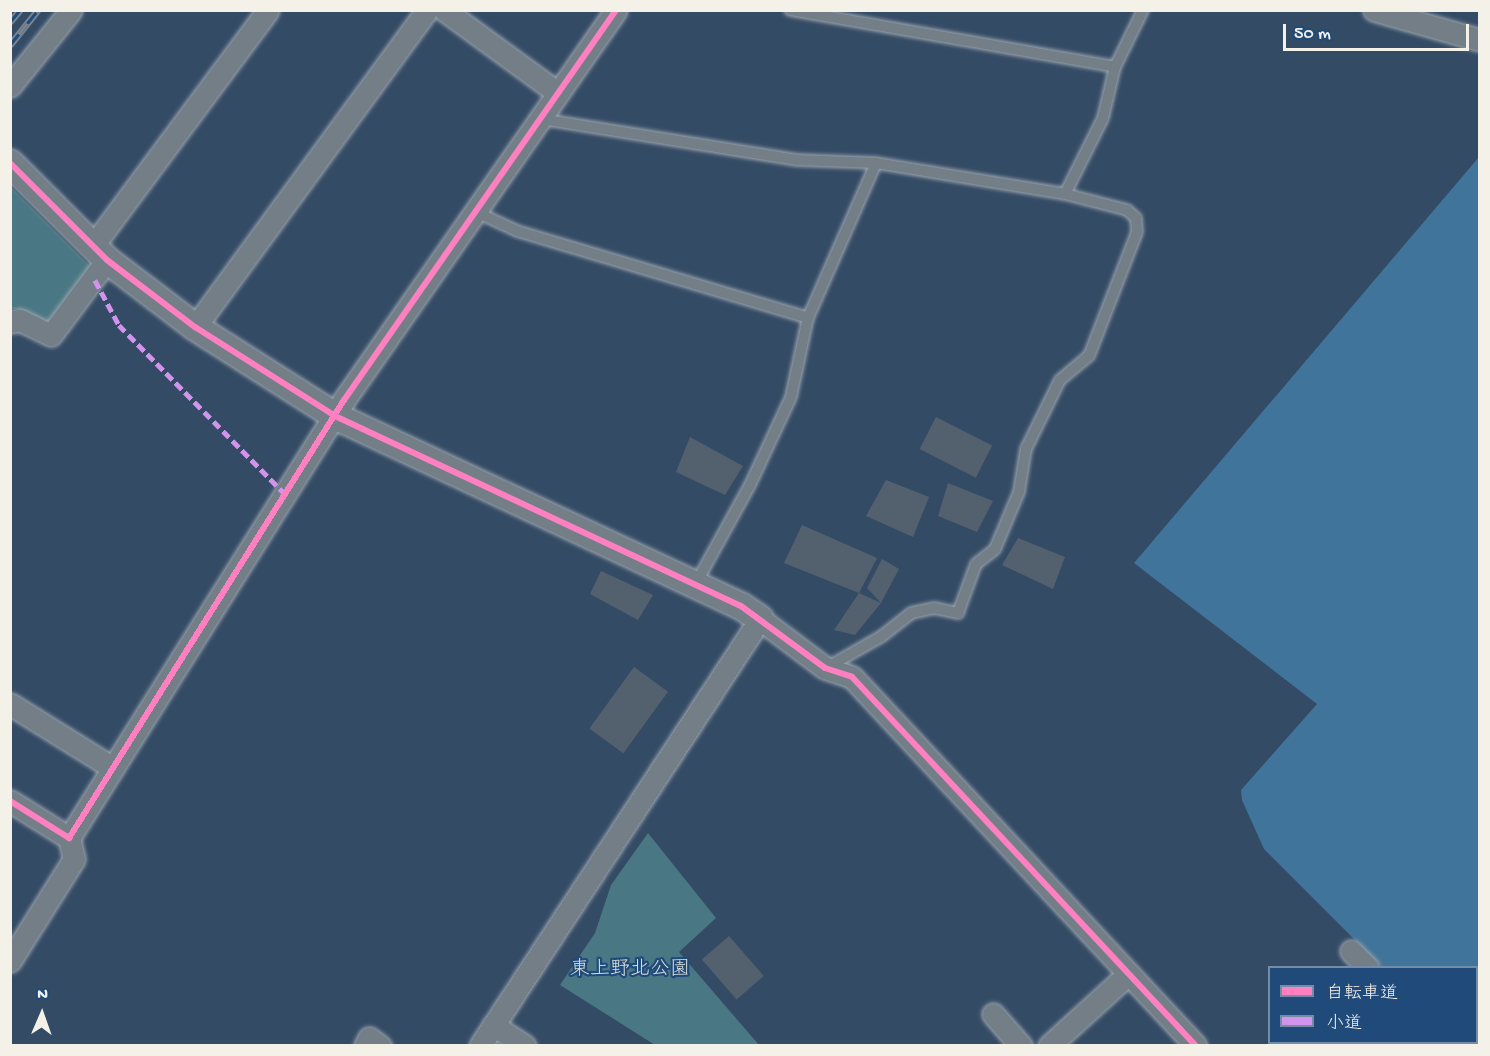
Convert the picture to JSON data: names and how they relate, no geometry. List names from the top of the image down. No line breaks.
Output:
{"parks":["東上野北公園"],"legend":["自転車道","小道"],"scale_bar":"50 m","north":"top"}
